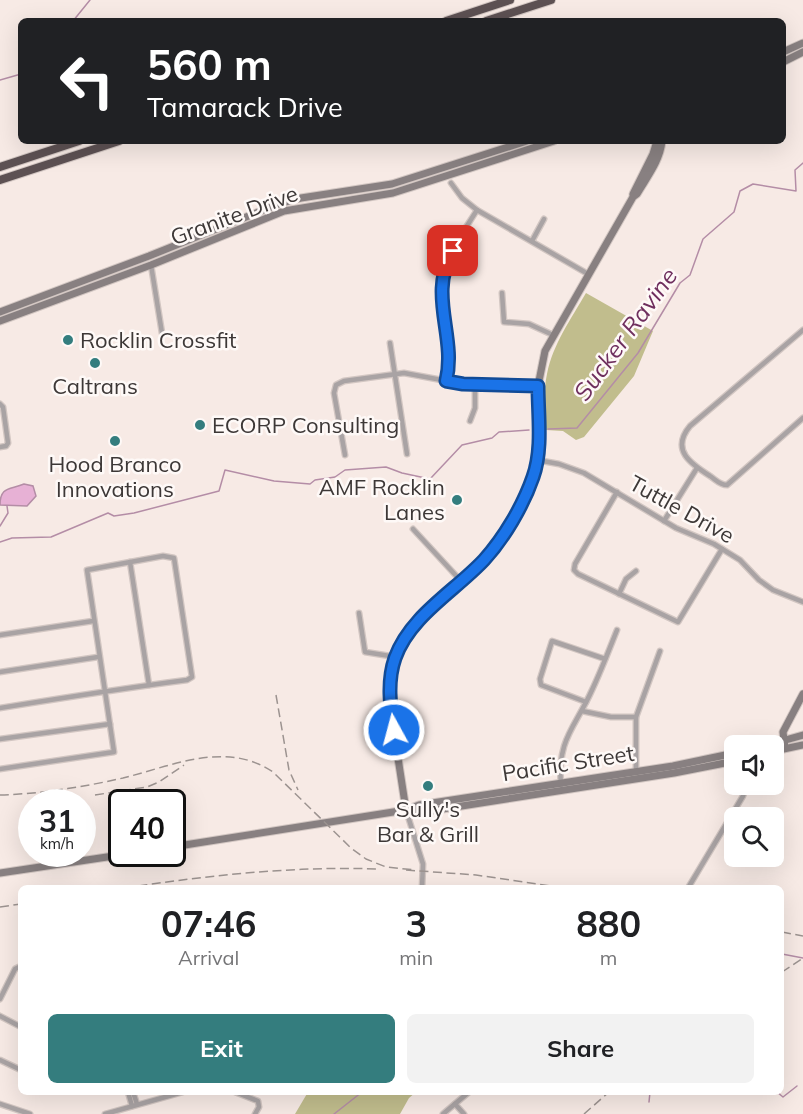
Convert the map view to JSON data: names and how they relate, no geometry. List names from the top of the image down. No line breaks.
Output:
{"streets":{"street":["Granite Drive","Tuttle Drive","Pacific Street"]},"water":["Sucker Ravine"],"places":["Rocklin Crossfit","Caltrans","ECORP Consulting","Hood Branco Innovations","AMF Rocklin Lanes","Sully's Bar & Grill"],"page":{"turn":["560 m","Tamarack Drive"],"speed":"31 km/h","limit":"40","eta":["07:46","Arrival","3","min","880","m"],"buttons":["Exit","Share"]}}
